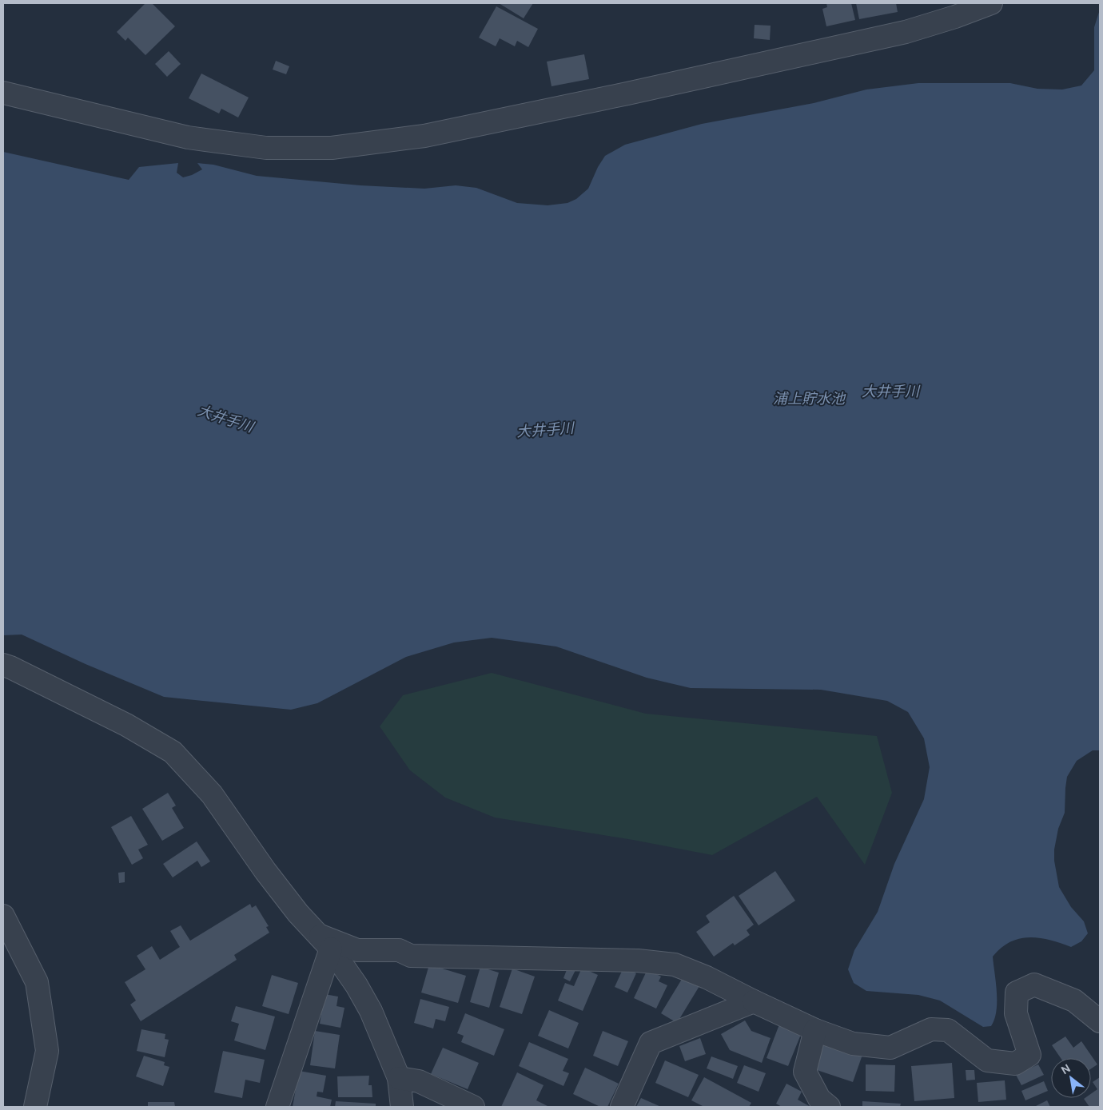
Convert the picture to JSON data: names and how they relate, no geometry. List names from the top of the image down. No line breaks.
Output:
{"water":["大井手川","浦上貯水池"],"north":"top left"}
